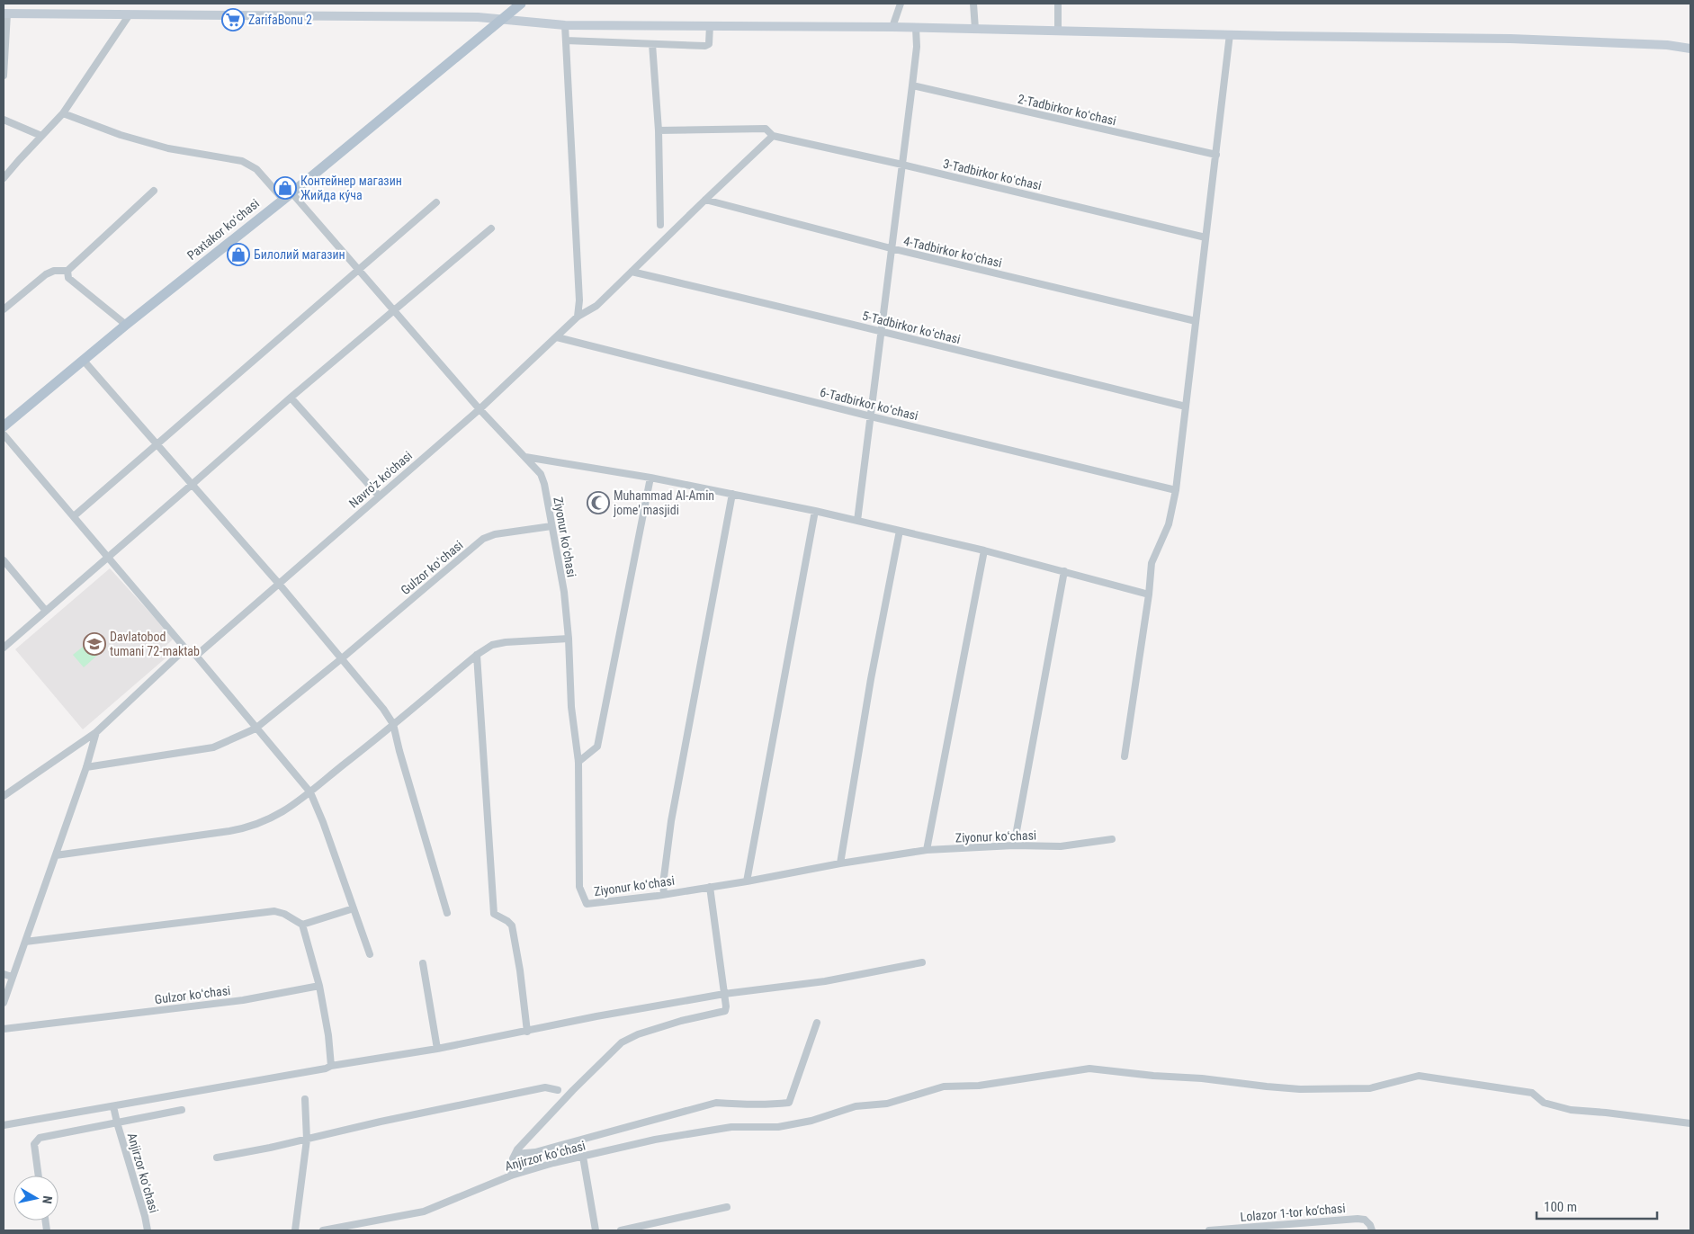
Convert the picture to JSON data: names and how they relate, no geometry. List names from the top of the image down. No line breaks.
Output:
{"streets":{"main road":["Paxtakor koʻchasi"],"street":["2-Tadbirkor koʻchasi","3-Tadbirkor koʻchasi","4-Tadbirkor koʻchasi","5-Tadbirkor koʻchasi","6-Tadbirkor koʻchasi","Navro'z ko'chasi","Ziyonur koʻchasi","Gulzor koʻchasi","Anjirzor koʻchasi","Lolazor 1-tor ko‘chasi"]},"crossings":[["3-Tadbirkor koʻchasi","Navro'z ko'chasi"],["Paxtakor koʻchasi","Ziyonur koʻchasi"],["4-Tadbirkor koʻchasi","Navro'z ko'chasi"],["5-Tadbirkor koʻchasi","Navro'z ko'chasi"],["6-Tadbirkor koʻchasi","Navro'z ko'chasi"],["Navro'z ko'chasi","Ziyonur koʻchasi"],["Ziyonur koʻchasi","Gulzor koʻchasi"]],"places":{"supermarket":["ZarifaBonu 2"],"shop":["Контейнер магазин Жийда ку́ча","Билолий магазин"],"mosque":["Muhammad Al-Amin jome' masjidi"],"school or university":["Davlatobod tumani 72-maktab"]},"scale_bar":"100 m","north":"right"}
